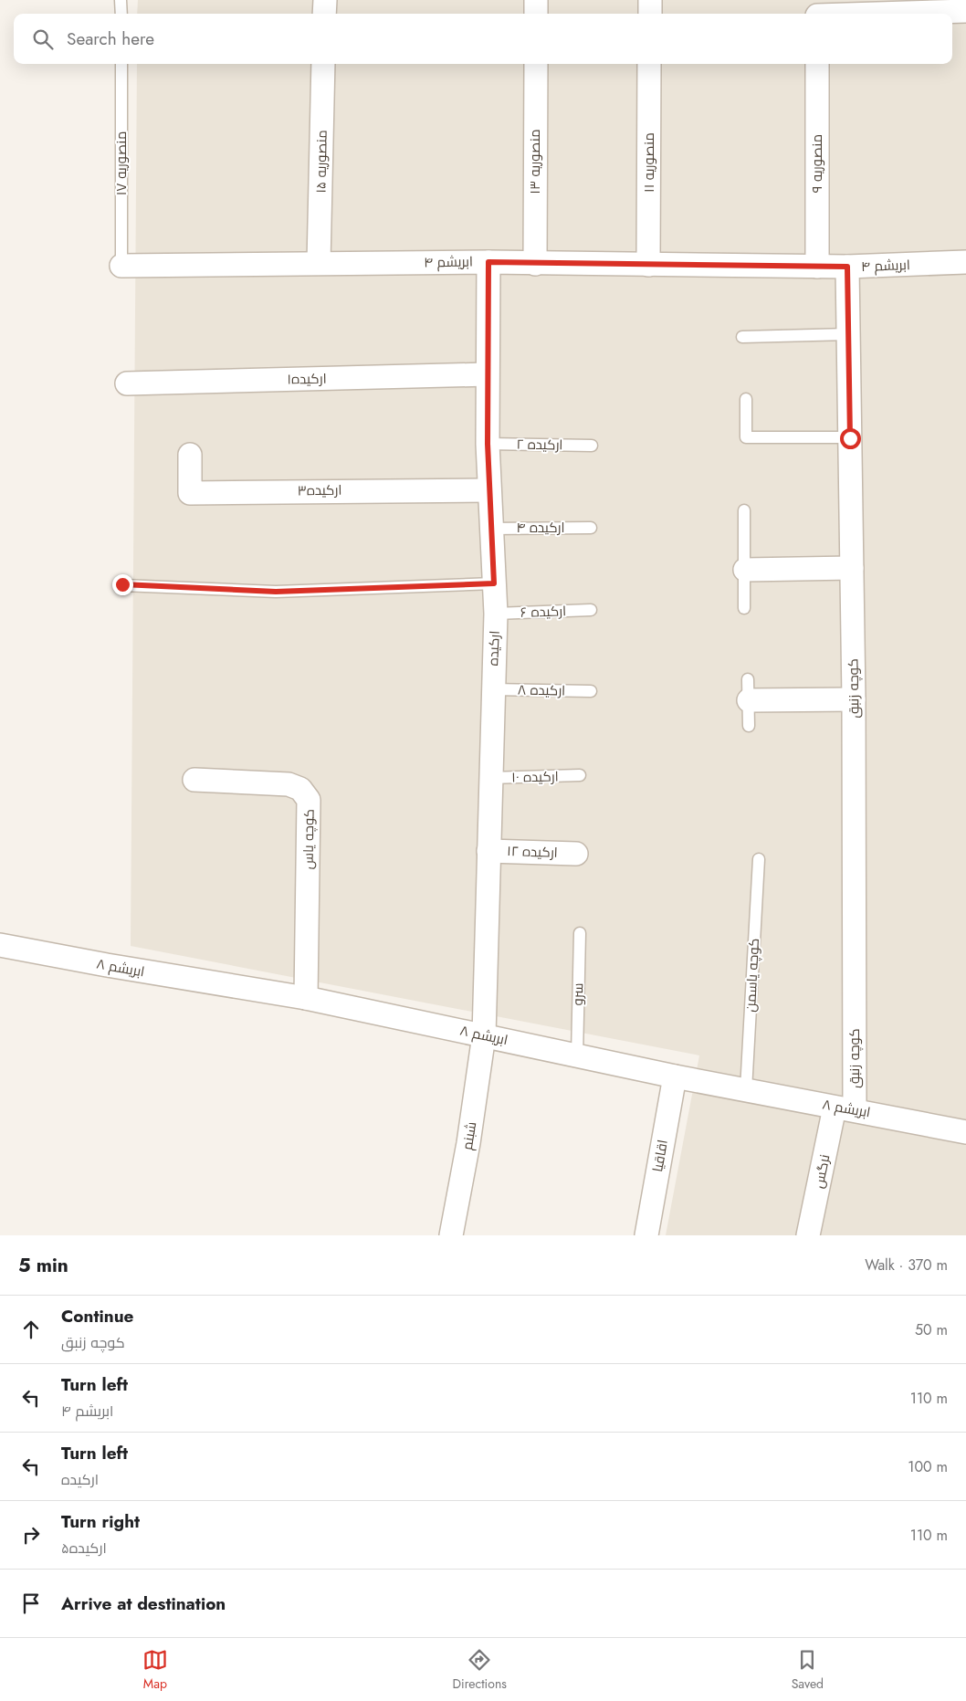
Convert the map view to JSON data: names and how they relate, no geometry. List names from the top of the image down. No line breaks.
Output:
{"streets":{"street":["منصوریه ۱۵","منصوریه ۱۳","منصوریه ۱۱","منصوریه ۹","ابریشم ۴","ارکیده۱","ارکیده۳","ارکیده","کوچه زنبق","کوچه یاس","ارکیده ۱۲","ابریشم ۸","شبنم","اقاقیا","نرگس"],"lane":["منصوریه ۱۷","ارکیده ۲","ارکیده ۴","ارکیده ۶","ارکیده ۸","ارکیده ۱۰","کوچه یاسمن","سرو"]},"crossings":[["منصوریه ۱۵","ابریشم ۴"],["منصوریه ۱۳","ابریشم ۴"],["منصوریه ۱۱","ابریشم ۴"],["منصوریه ۱۷","ابریشم ۴"],["منصوریه ۹","ابریشم ۴"],["ابریشم ۴","ارکیده"],["ابریشم ۴","کوچه زنبق"],["ارکیده۱","ارکیده"],["ارکیده ۲","ارکیده"],["ارکیده۳","ارکیده"],["ارکیده ۴","ارکیده"],["ارکیده ۶","ارکیده"],["ارکیده","ارکیده ۸"],["ارکیده","ارکیده ۱۰"],["ارکیده","ارکیده ۱۲"],["ارکیده","ابریشم ۸"],["ارکیده","شبنم"],["کوچه زنبق","ابریشم ۸"],["کوچه زنبق","نرگس"],["کوچه یاس","ابریشم ۸"],["ابریشم ۸","کوچه یاسمن"],["ابریشم ۸","سرو"],["ابریشم ۸","شبنم"],["ابریشم ۸","اقاقیا"],["ابریشم ۸","نرگس"]],"page":{"search":"Search here","heading":["5 min","Walk · 370 m"],"list":[["Continue","کوچه زنبق","50 m"],["Turn left","ابریشم ۴","110 m"],["Turn left","ارکیده","100 m"],["Turn right","ارکیده۵","110 m"],"Arrive at destination"],"nav":["Map","Directions","Saved"]}}
